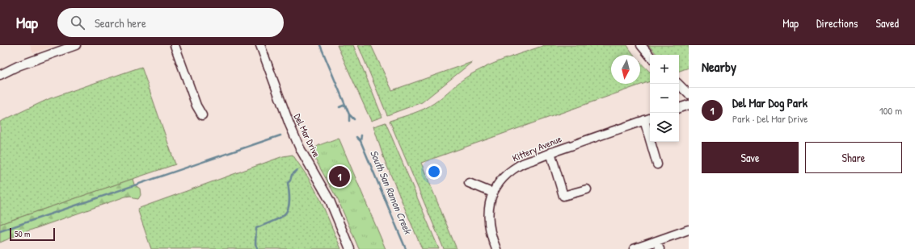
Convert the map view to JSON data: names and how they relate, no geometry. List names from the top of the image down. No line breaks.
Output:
{"streets":{"street":["Del Mar Drive","Kittery Avenue"]},"water":["South San Ramon Creek"],"scale_bar":"50 m","north":"bottom","page":{"header":"Map","search":"Search here","nav":["Map","Directions","Saved"],"heading":"Nearby","map_buttons":["+","−"],"list":[{"mark":"1","name":"Del Mar Dog Park","note":"Park · Del Mar Drive","value":"100 m"}],"buttons":["Save","Share"],"pins":"1","scale":"50 m"}}
